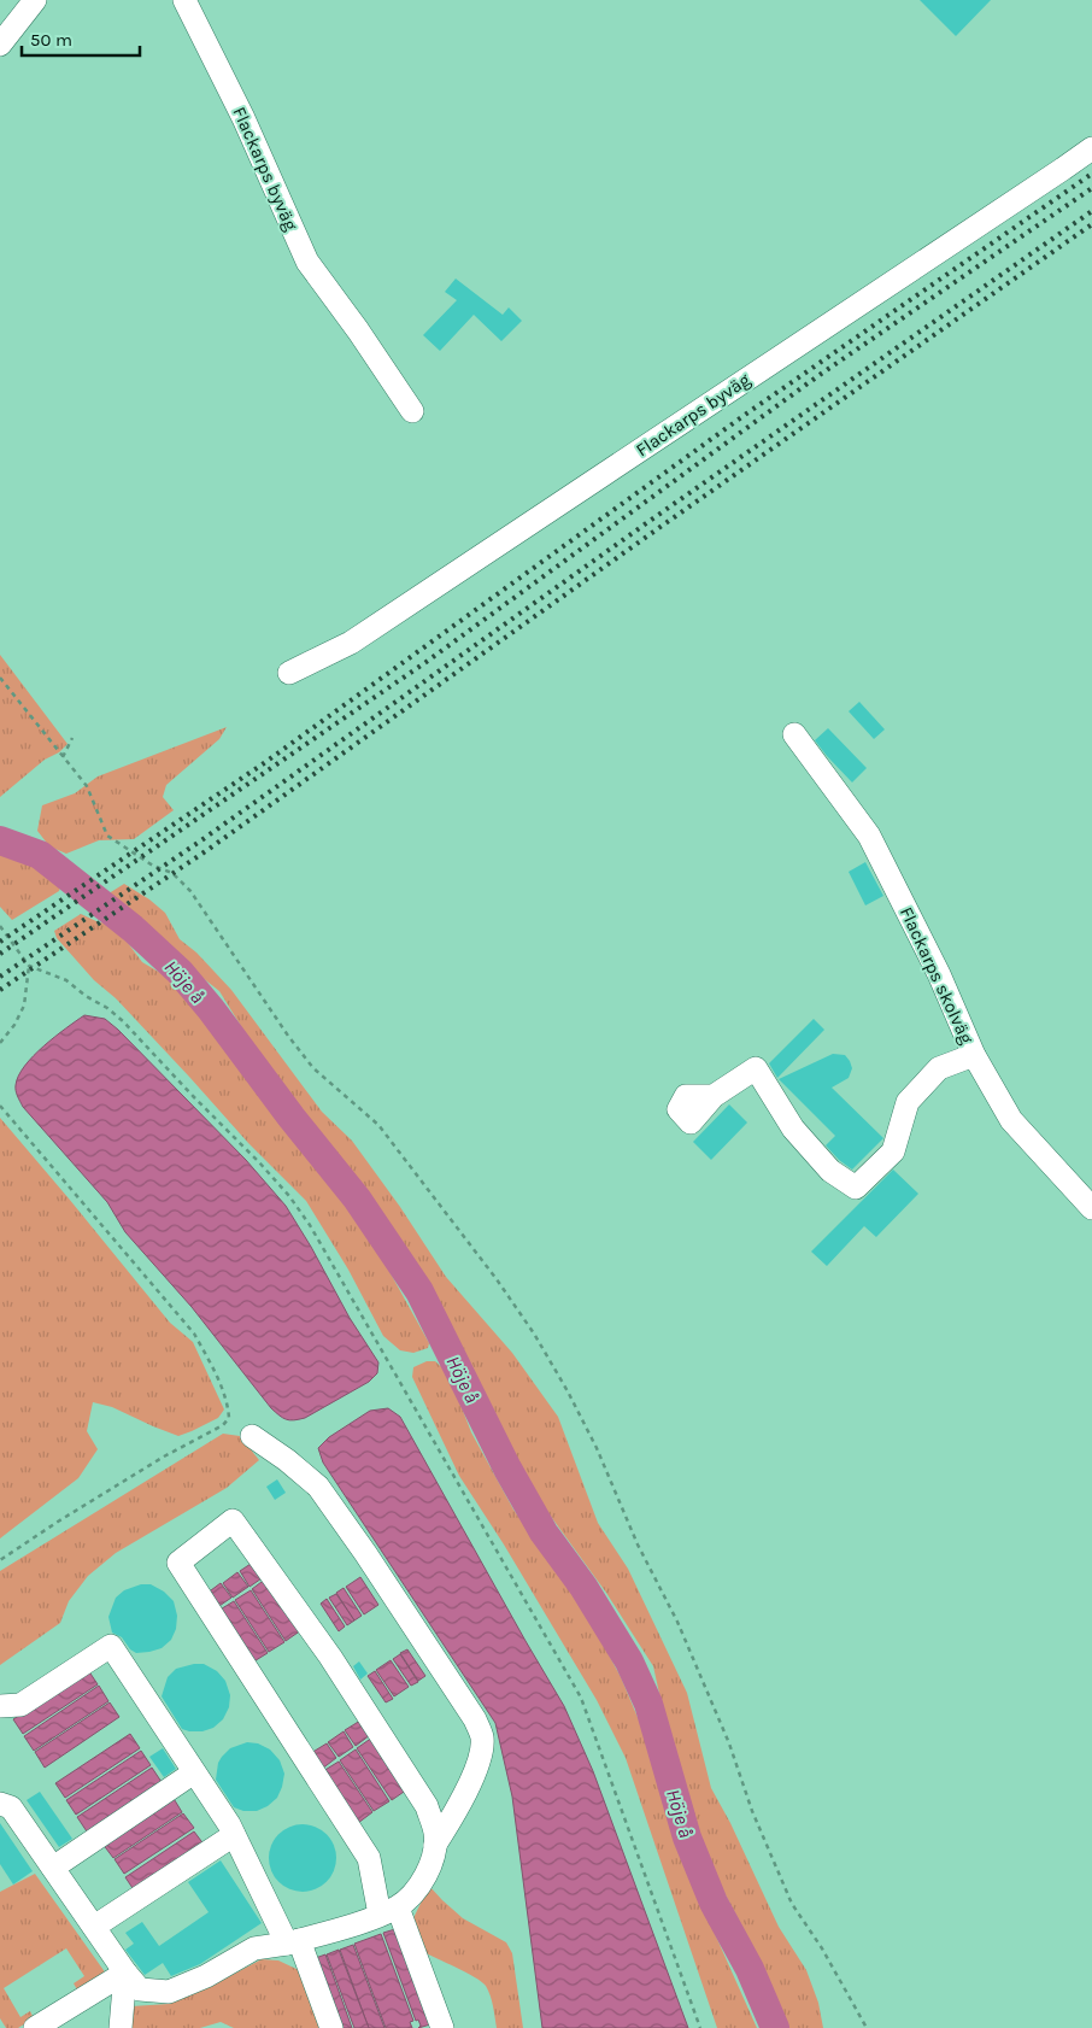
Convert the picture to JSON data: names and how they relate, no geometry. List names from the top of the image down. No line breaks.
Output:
{"streets":{"street":["Flackarps byväg","Flackarps skolväg"]},"water":["Höje å"],"scale_bar":"50 m"}
